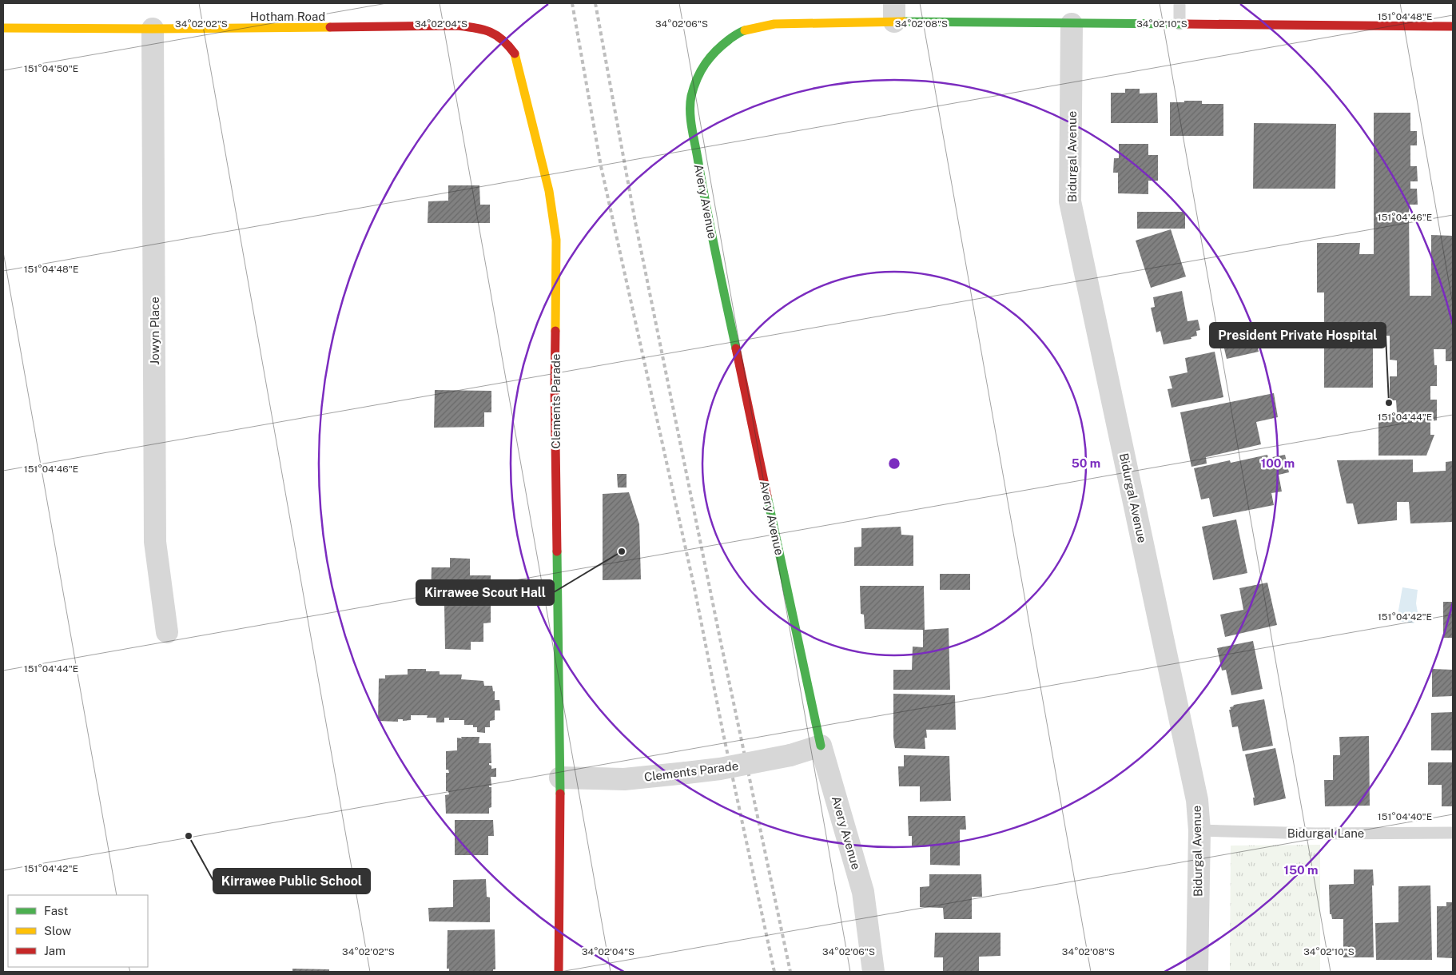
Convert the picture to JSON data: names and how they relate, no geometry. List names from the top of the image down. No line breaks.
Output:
{"streets":{"street":["Hotham Road","Bidurgal Avenue","Avery Avenue","Jowyn Place","Clements Parade"],"lane":["Bidurgal Lane"]},"crossings":[["Hotham Road","Jowyn Place"],["Hotham Road","Clements Parade"],["Bidurgal Avenue","Bidurgal Lane"],["Avery Avenue","Clements Parade"]],"places":["President Private Hospital","Kirrawee Scout Hall","Kirrawee Public School"],"legend":["Fast","Slow","Jam"],"coordinates":["151°04'48\"E","34°02'02\"S","34°02'04\"S","34°02'06\"S","34°02'08\"S","34°02'10\"S","151°04'50\"E","151°04'46\"E","151°04'44\"E","151°04'42\"E","151°04'40\"E"],"rings":["50 m","100 m","150 m"]}
